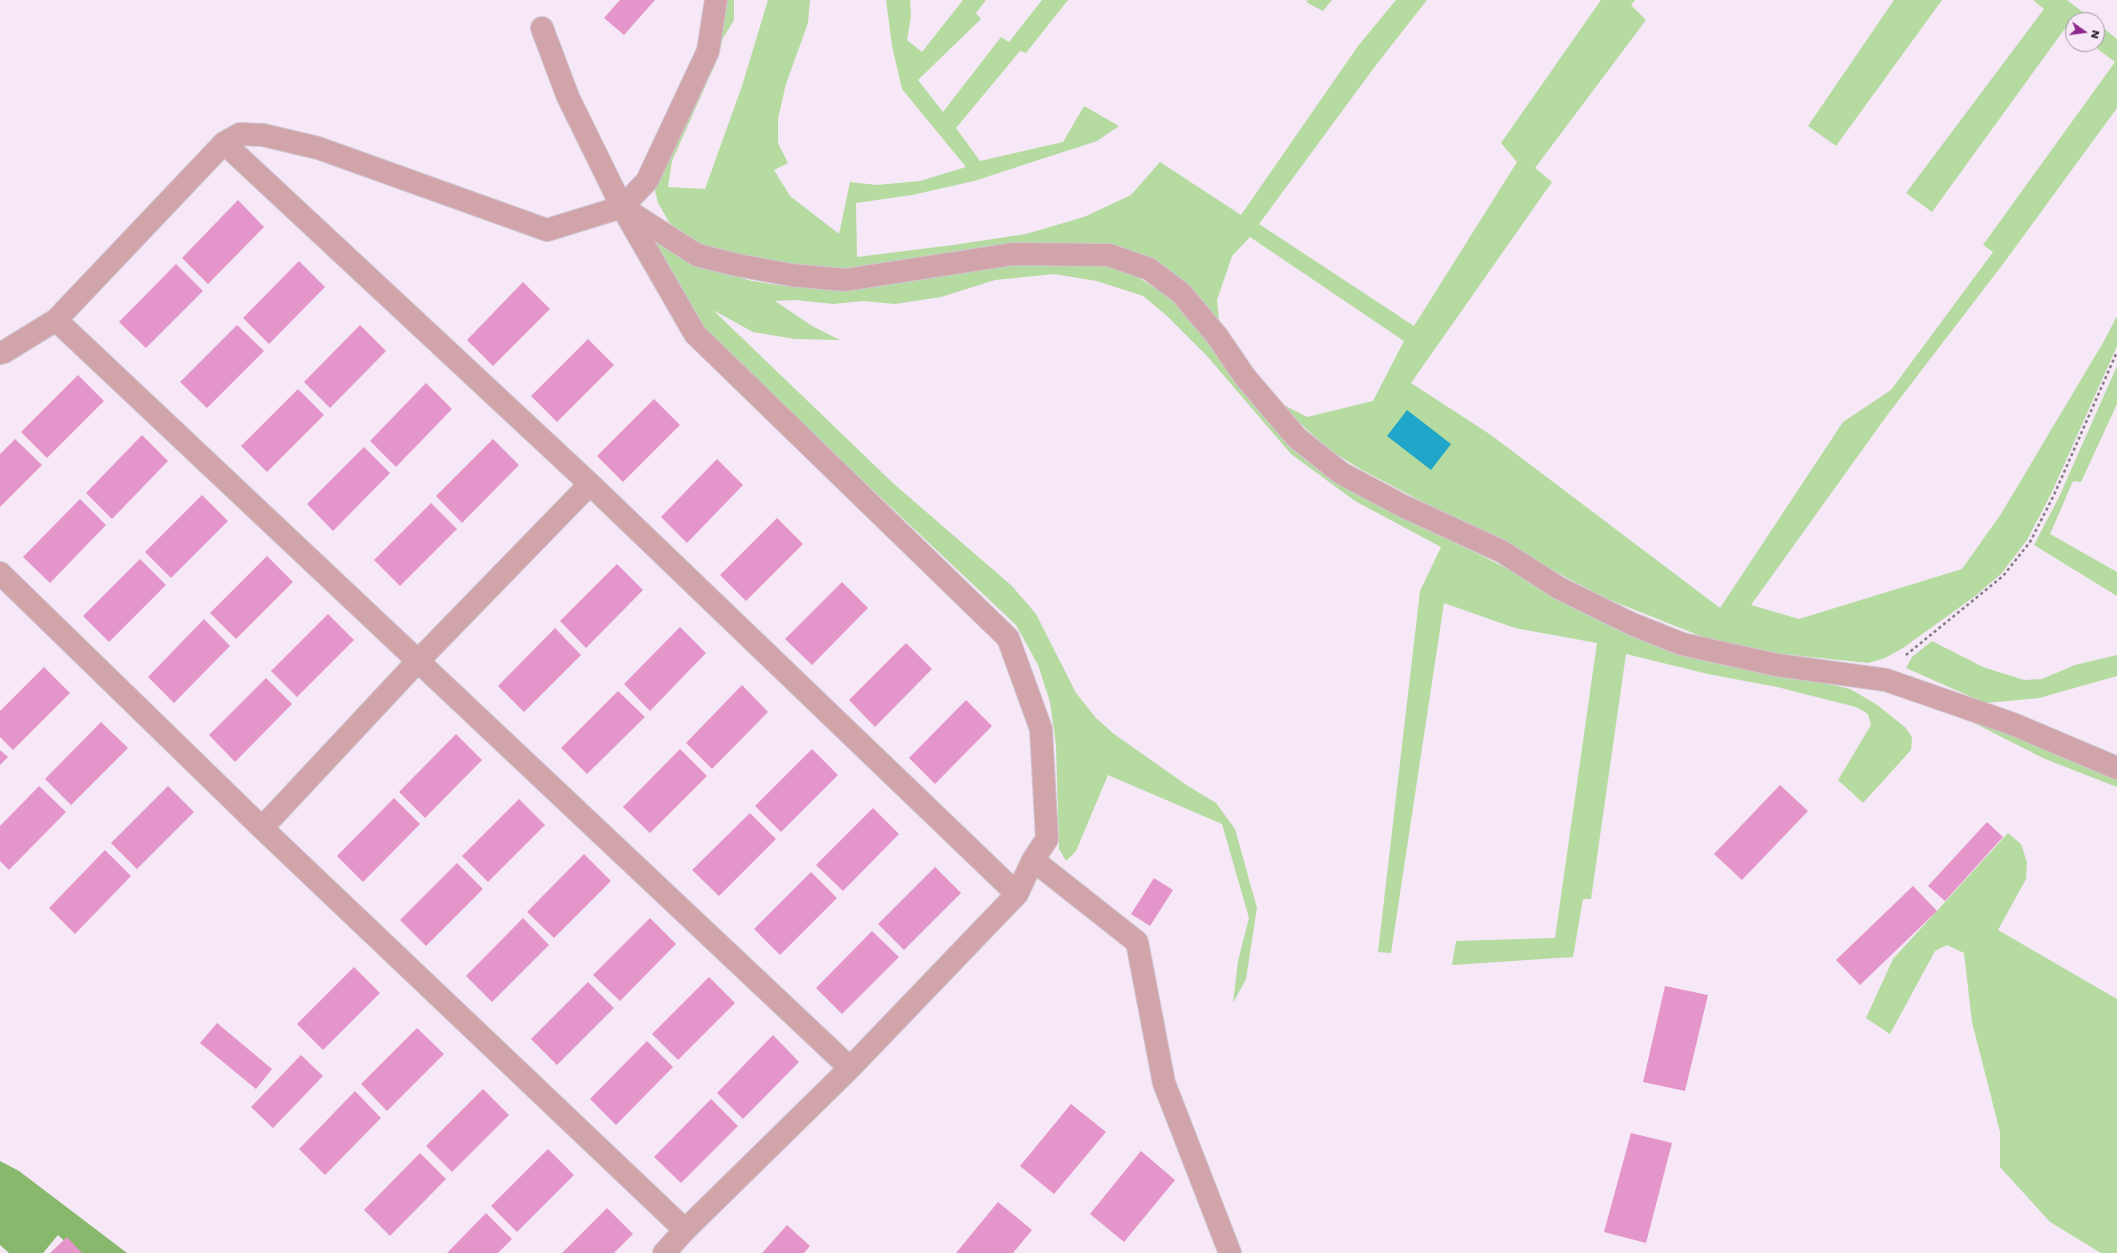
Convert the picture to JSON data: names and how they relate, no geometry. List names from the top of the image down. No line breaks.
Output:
{"north":"right"}
